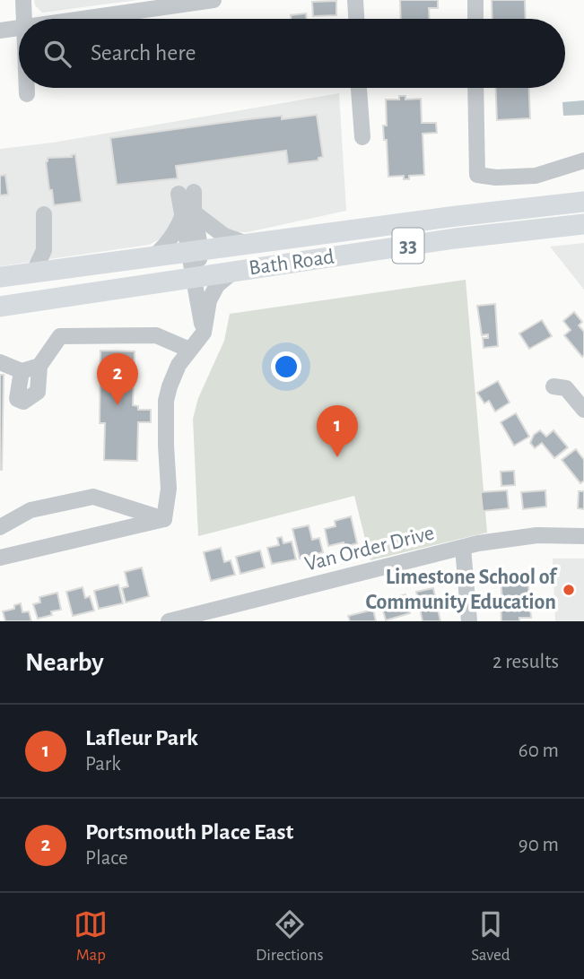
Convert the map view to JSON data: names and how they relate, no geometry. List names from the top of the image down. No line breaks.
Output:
{"streets":{"main road":["33","Bath Road"],"street":["Van Order Drive"]},"places":["Limestone School of Community Education"],"page":{"search":"Search here","pins":["2","1"],"heading":["Nearby","2 results"],"list":[{"mark":"1","name":"Lafleur Park","note":"Park","value":"60 m"},{"mark":"2","name":"Portsmouth Place East","note":"Place","value":"90 m"}],"nav":["Map","Directions","Saved"]}}
